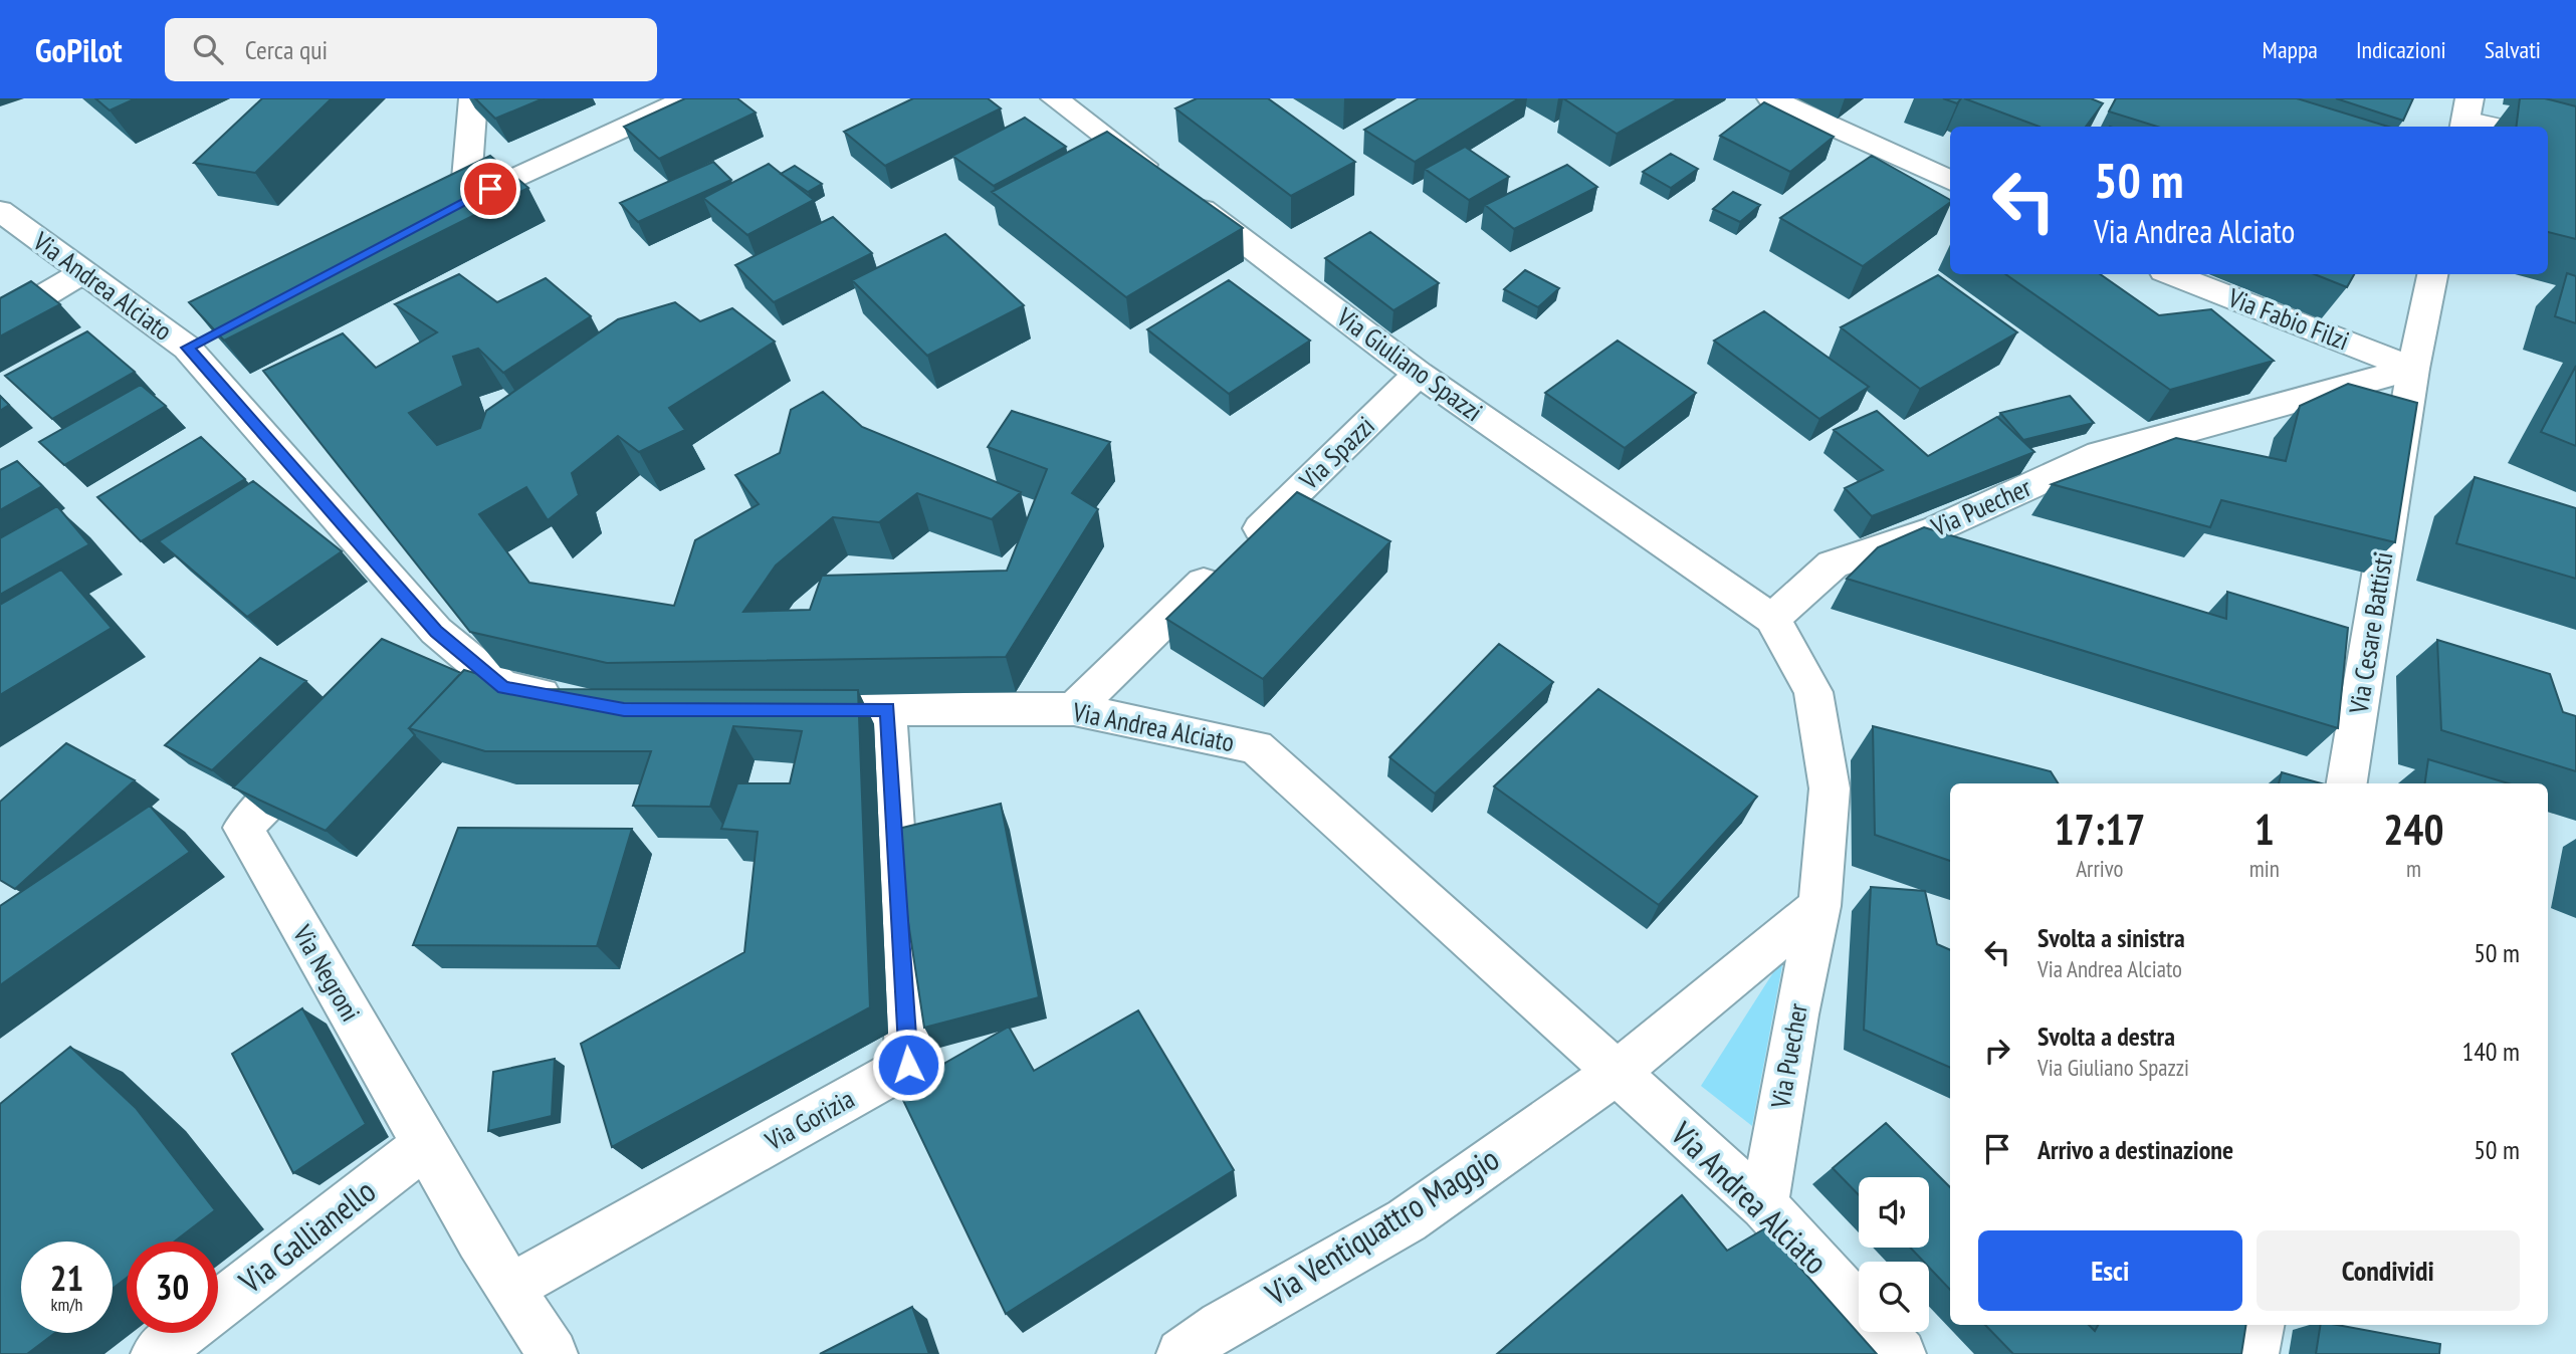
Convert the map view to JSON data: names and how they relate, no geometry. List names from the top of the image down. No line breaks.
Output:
{"streets":{"street":["Via Andrea Alciato","Via Fabio Filzi","Via Giuliano Spazzi","Via Spazzi","Via Puecher","Via Cesare Battisti","Via Negroni","Via Gorizia","Via Ventiquattro Maggio","Via Gallianello"]},"crossings":[["Via Andrea Alciato","Via Spazzi"],["Via Andrea Alciato","Via Puecher"],["Via Andrea Alciato","Via Gorizia"],["Via Andrea Alciato","Via Ventiquattro Maggio"],["Via Fabio Filzi","Via Puecher"],["Via Fabio Filzi","Via Cesare Battisti"],["Via Giuliano Spazzi","Via Spazzi"],["Via Giuliano Spazzi","Via Puecher"],["Via Puecher","Via Cesare Battisti"],["Via Negroni","Via Gorizia"],["Via Negroni","Via Gallianello"]],"page":{"header":"GoPilot","search":"Cerca qui","nav":["Mappa","Indicazioni","Salvati"],"turn":["50 m","Via Andrea Alciato"],"eta":["17:17","Arrivo","1","min","240","m"],"list":[{"name":"Svolta a sinistra","note":"Via Andrea Alciato","value":"50 m"},{"name":"Svolta a destra","note":"Via Giuliano Spazzi","value":"140 m"},{"name":"Arrivo a destinazione","value":"50 m"}],"buttons":["Esci","Condividi"],"speed":"21 km/h","limit":"30"}}
